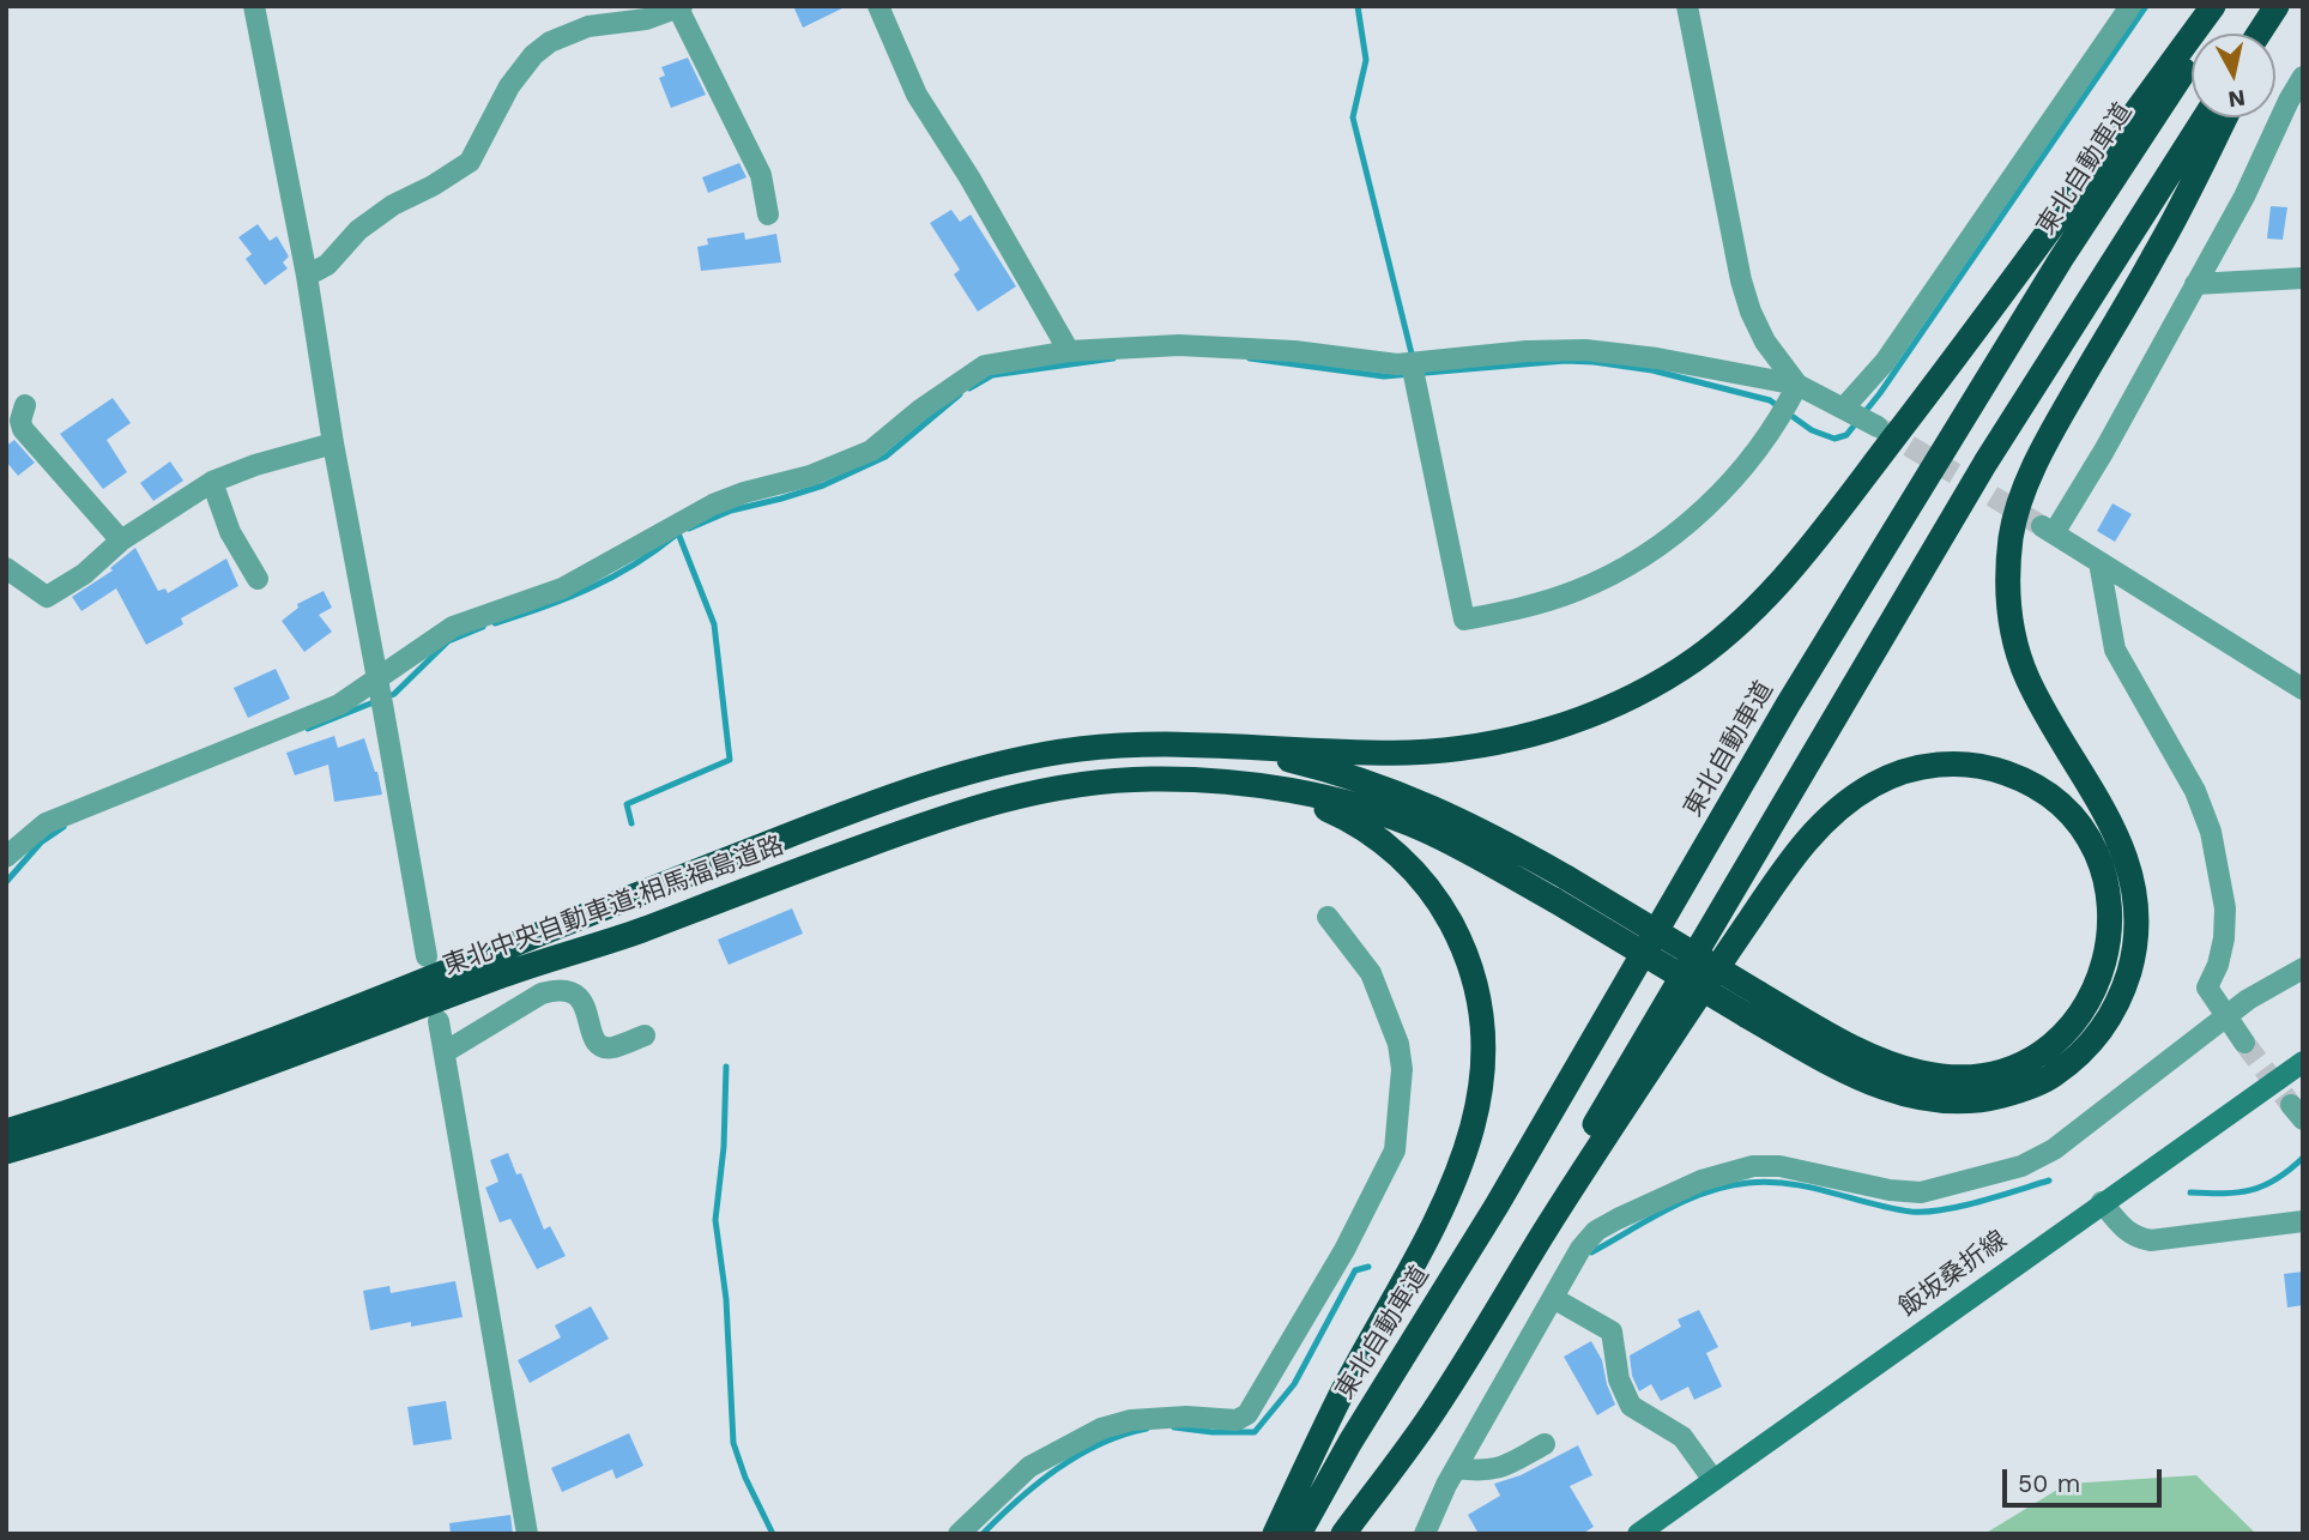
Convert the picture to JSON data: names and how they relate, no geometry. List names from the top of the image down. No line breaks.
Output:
{"streets":{"highway":["東北自動車道","東北中央自動車道;相馬福島道路"],"main road":["飯坂桑折線"]},"scale_bar":"50 m","north":"bottom"}
